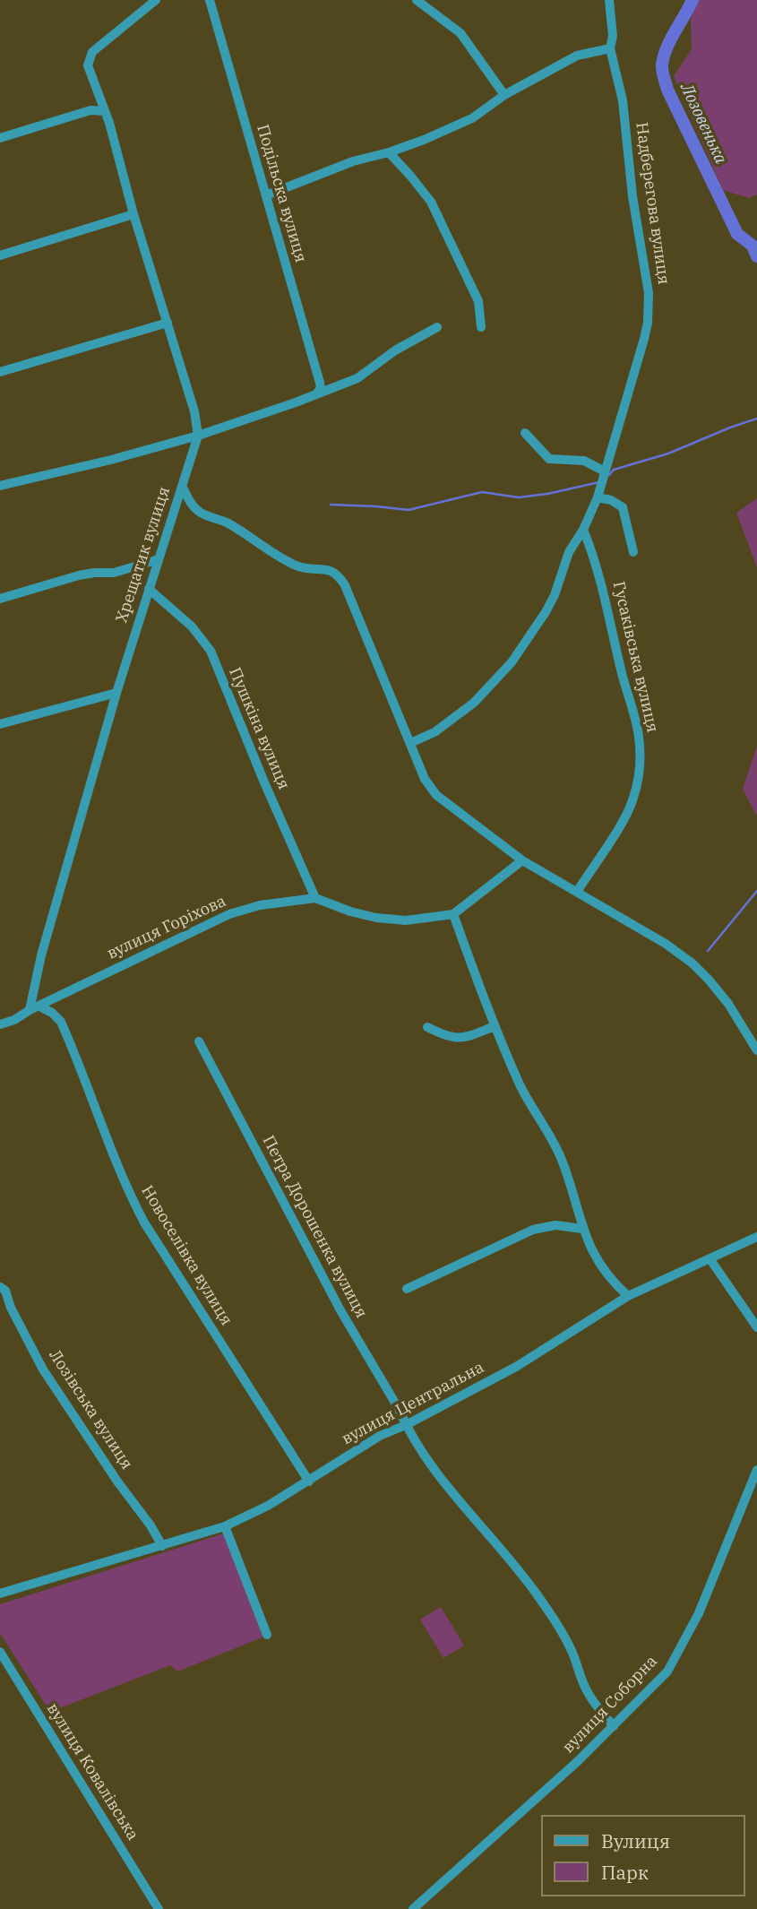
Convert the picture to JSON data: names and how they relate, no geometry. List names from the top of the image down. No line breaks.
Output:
{"streets":{"street":["Подільска вулиця","Надберегова вулиця","Хрещатик вулиця","Гусаківська вулиця","Пушкіна вулиця","вулиця Горіхова","Петра Дорошенка вулиця","Новоселівка вулиця","вулиця Центральна","Лозівська вулиця","вулиця Соборна","вулиця Ковалівська"]},"crossings":[["Надберегова вулиця","Гусаківська вулиця"],["Хрещатик вулиця","Пушкіна вулиця"],["Хрещатик вулиця","вулиця Горіхова"],["Пушкіна вулиця","вулиця Горіхова"],["вулиця Горіхова","Новоселівка вулиця"],["Петра Дорошенка вулиця","вулиця Центральна"],["Петра Дорошенка вулиця","вулиця Соборна"],["Новоселівка вулиця","вулиця Центральна"],["вулиця Центральна","Лозівська вулиця"]],"water":["Лозовенька"],"legend":["Вулиця","Парк"]}
